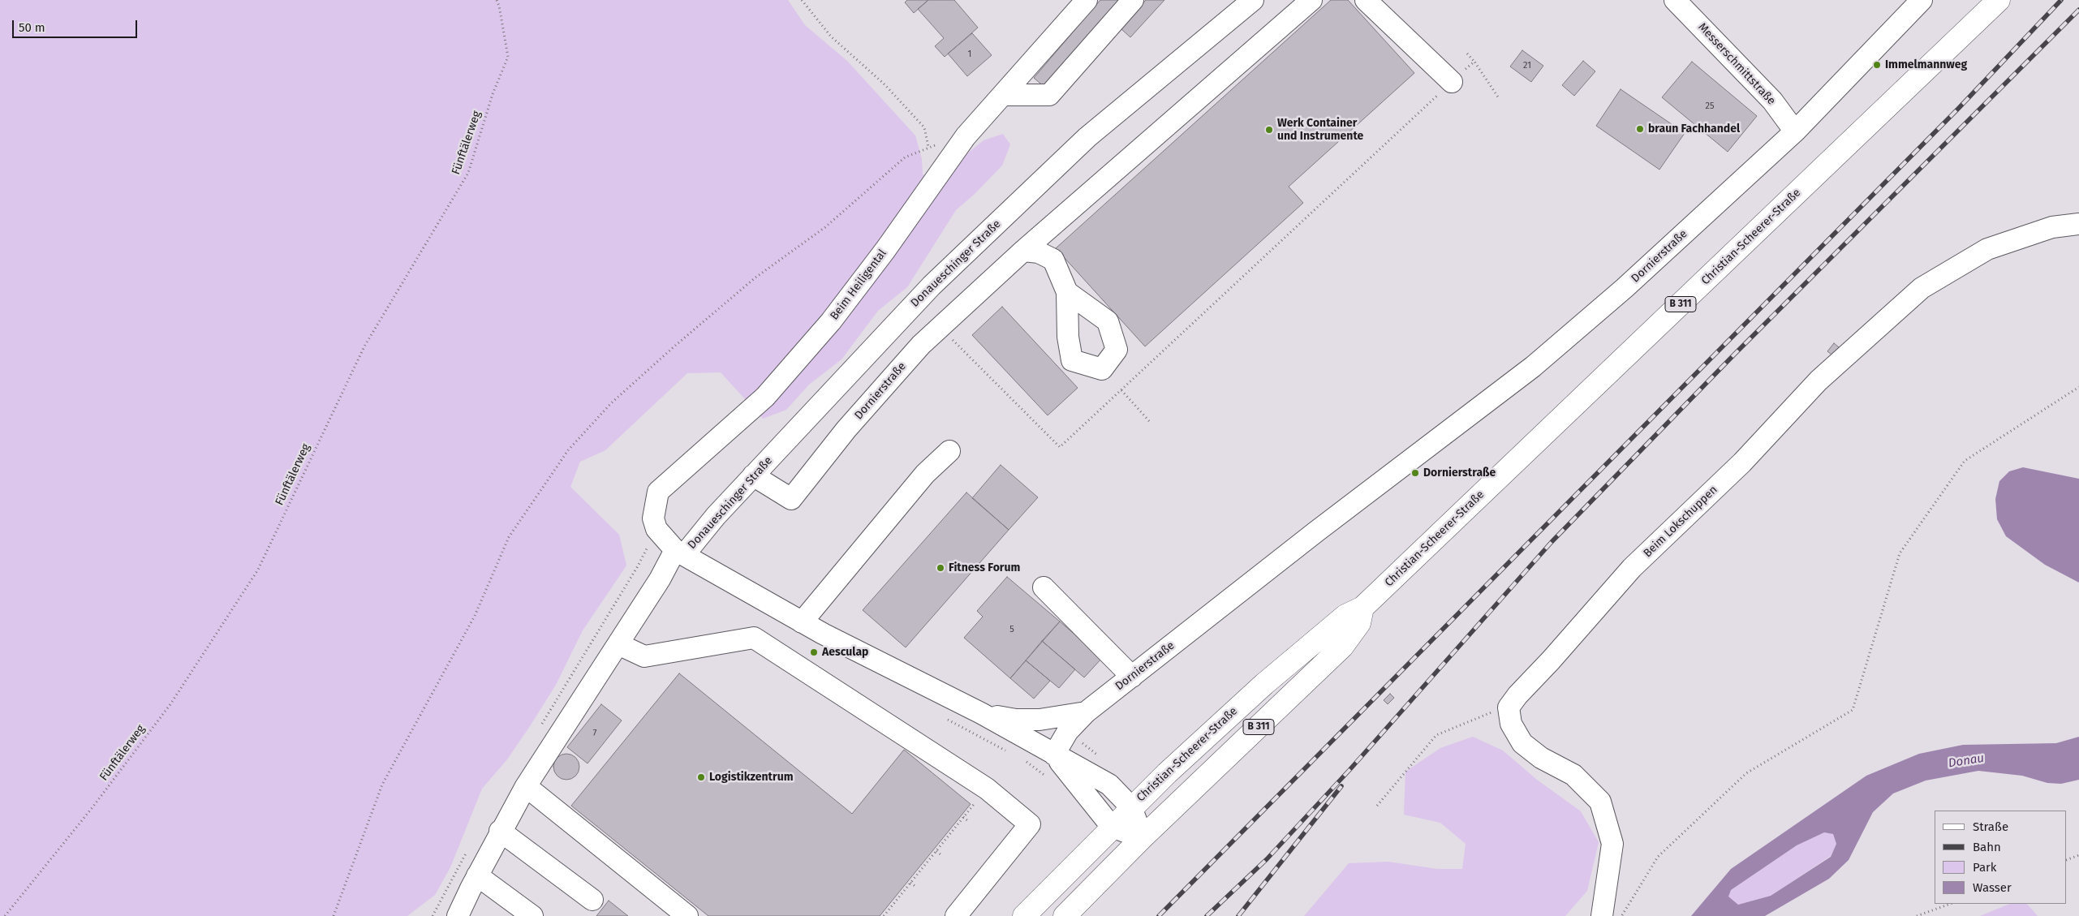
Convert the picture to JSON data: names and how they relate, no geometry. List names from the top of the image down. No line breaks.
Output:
{"streets":{"main road":["Christian-Scheerer-Straße","B 311"],"street":["Messerschmittstraße","Dornierstraße","Donaueschinger Straße","Beim Heiligental","Beim Lokschuppen"],"path":["Fünftälerweg"]},"crossings":[["Messerschmittstraße","Dornierstraße"],["Christian-Scheerer-Straße","Dornierstraße"],["Dornierstraße","Donaueschinger Straße"],["Dornierstraße","Beim Heiligental"],["Donaueschinger Straße","Beim Heiligental"]],"water":["Donau"],"places":["Immelmannweg","braun Fachhandel","Werk Container und Instrumente","Dornierstraße","Fitness Forum","Aesculap","Logistikzentrum"],"house_numbers":["1","21","25","5","7"],"legend":["Straße","Bahn","Park","Wasser"],"scale_bar":"50 m"}
